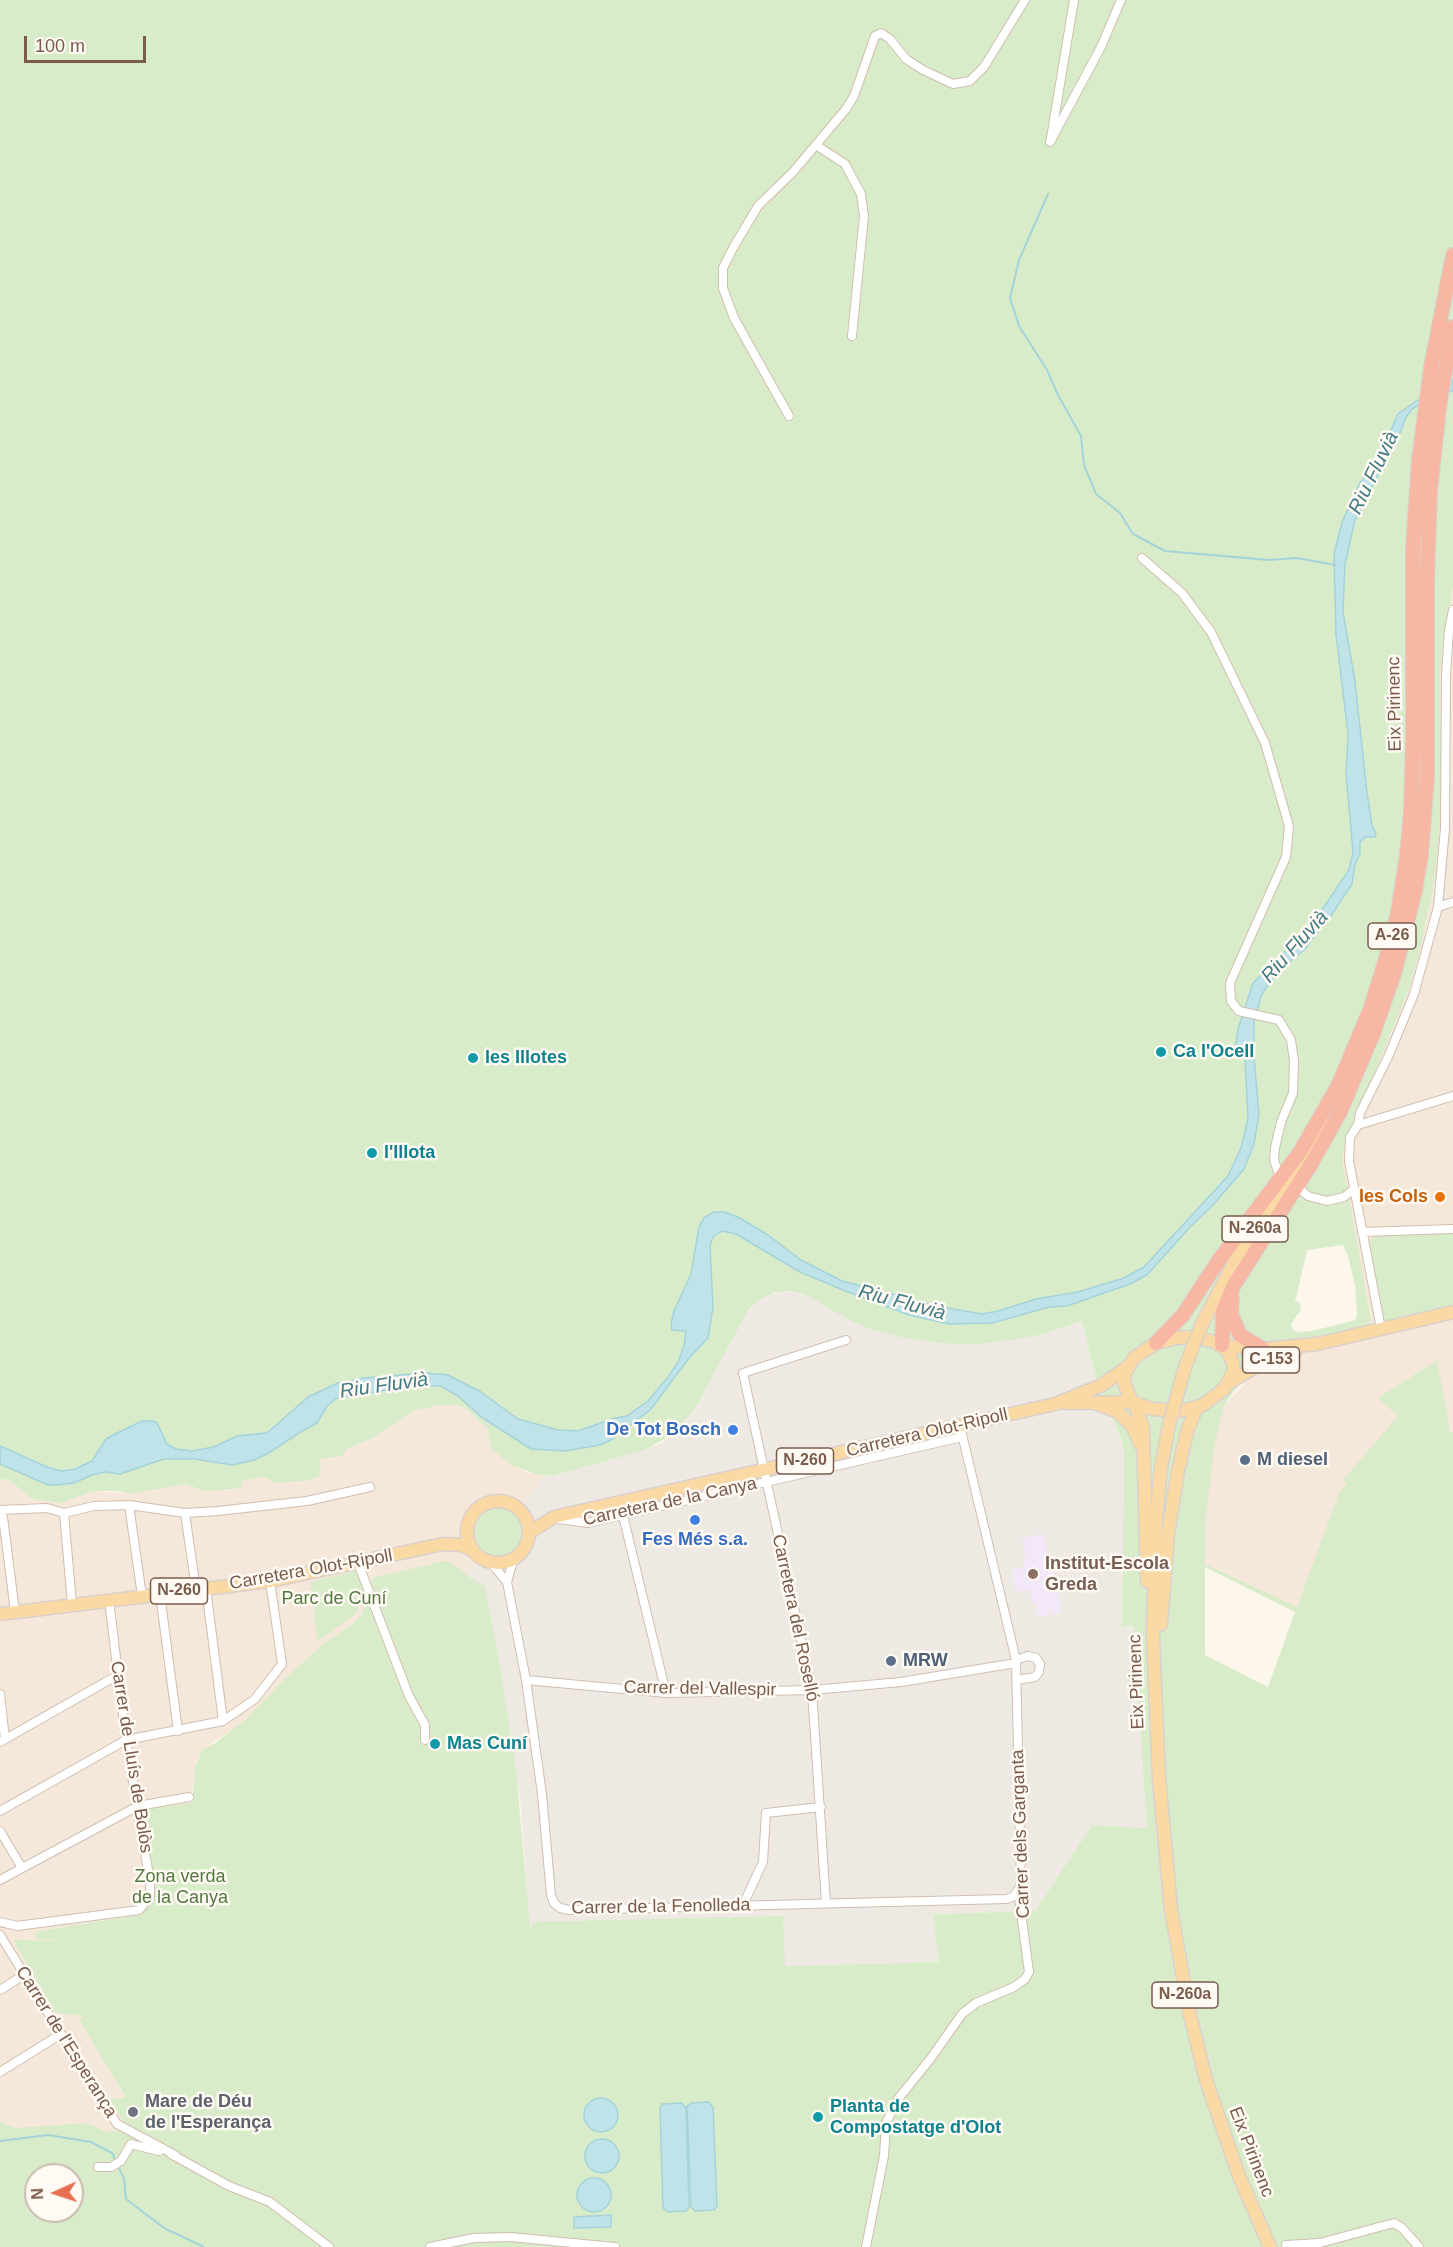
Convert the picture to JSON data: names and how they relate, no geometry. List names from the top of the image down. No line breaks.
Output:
{"streets":{"highway":["Eix Pirinenc","A-26","N-260"],"main road":["N-260a","C-153","Carretera Olot-Ripoll"],"street":["Carretera del Roselló","Carrer del Vallespir","Carrer de Lluís de Bolòs","Carrer dels Garganta","Carrer de la Fenolleda","Carrer de l'Esperança"]},"crossings":[["Eix Pirinenc","N-260a"],["Eix Pirinenc","N-260"],["N-260a","C-153"],["N-260a","Carretera Olot-Ripoll"],["N-260a","N-260"],["C-153","Carretera Olot-Ripoll"],["C-153","N-260"],["Carretera Olot-Ripoll","N-260"],["Carretera Olot-Ripoll","Carretera del Roselló"],["Carretera Olot-Ripoll","Carrer de Lluís de Bolòs"],["Carretera Olot-Ripoll","Carrer dels Garganta"],["Carretera del Roselló","Carrer del Vallespir"],["Carretera del Roselló","Carrer de la Fenolleda"],["Carrer del Vallespir","Carrer dels Garganta"],["Carrer del Vallespir","Carrer de la Fenolleda"],["Carrer dels Garganta","Carrer de la Fenolleda"]],"water":["Riu Fluvià"],"parks":["Parc de Cuní","Zona verda de la Canya"],"places":["Ca l'Ocell","les Illotes","l'Illota","les Cols","De Tot Bosch","M diesel","Fes Més s.a.","Institut-Escola Greda","MRW","Mas Cuní","Mare de Déu de l'Esperança","Planta de Compostatge d'Olot"],"scale_bar":"100 m","north":"left"}
